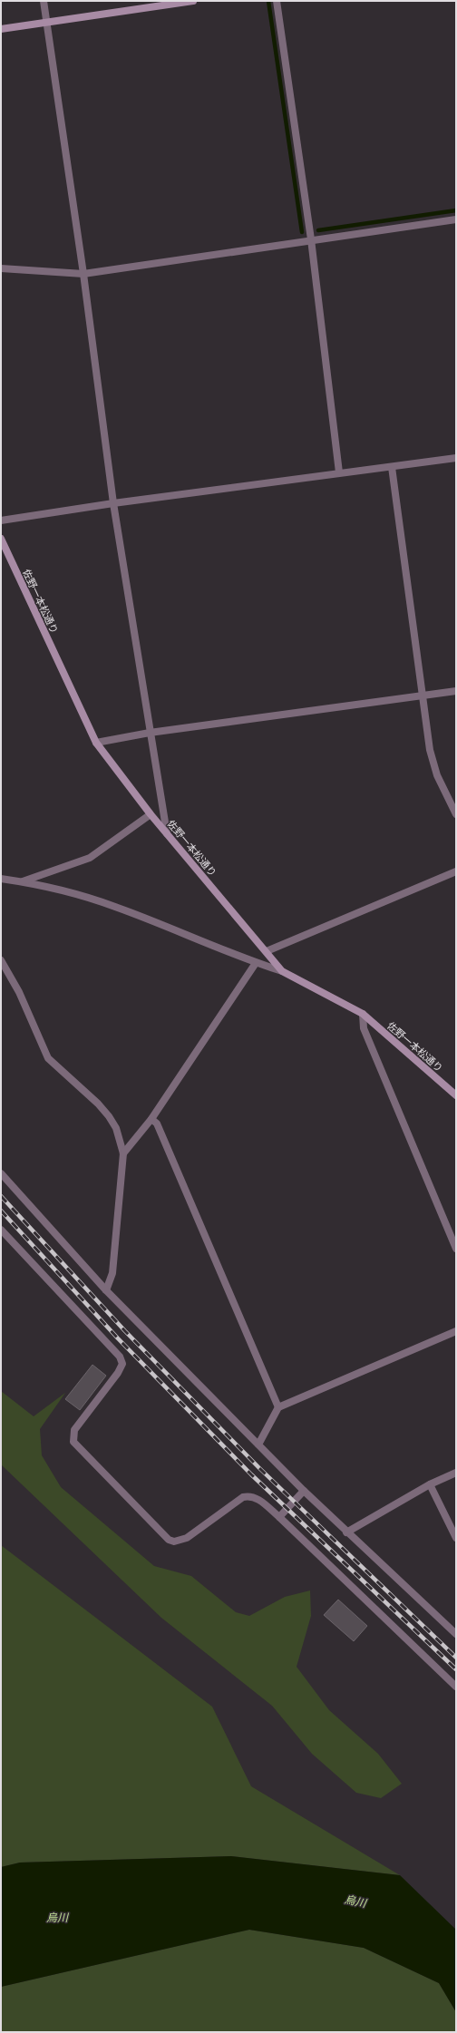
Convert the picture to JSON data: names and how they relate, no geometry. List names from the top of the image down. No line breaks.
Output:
{"streets":{"street":["佐野一本松通り"]},"water":["烏川"]}
